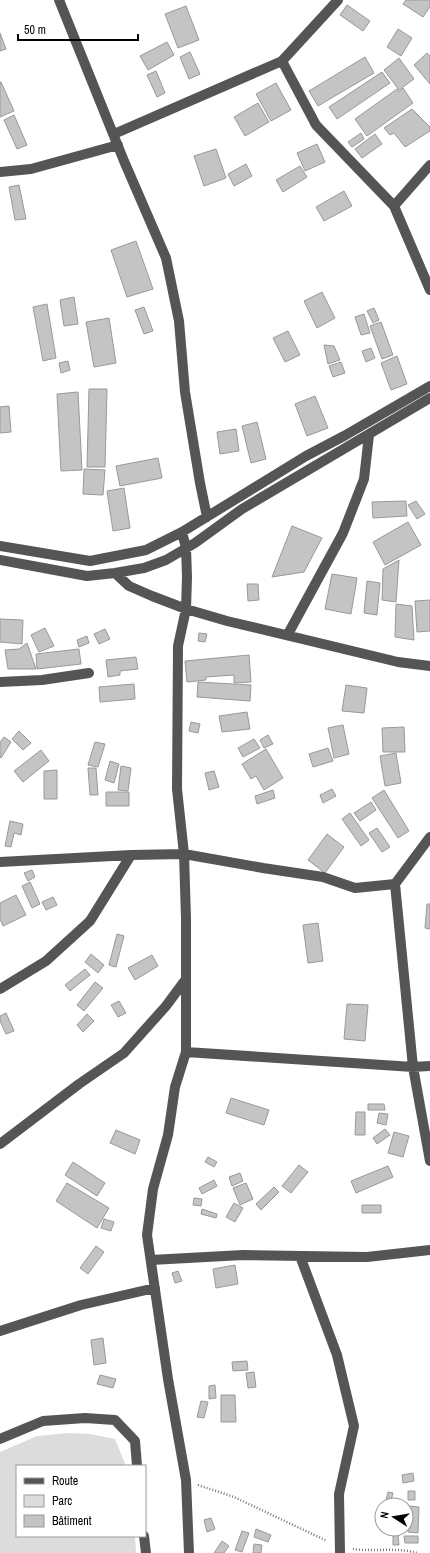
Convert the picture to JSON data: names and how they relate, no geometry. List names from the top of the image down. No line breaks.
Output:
{"legend":["Route","Parc","Bâtiment"],"scale_bar":"50 m","north":"left"}
